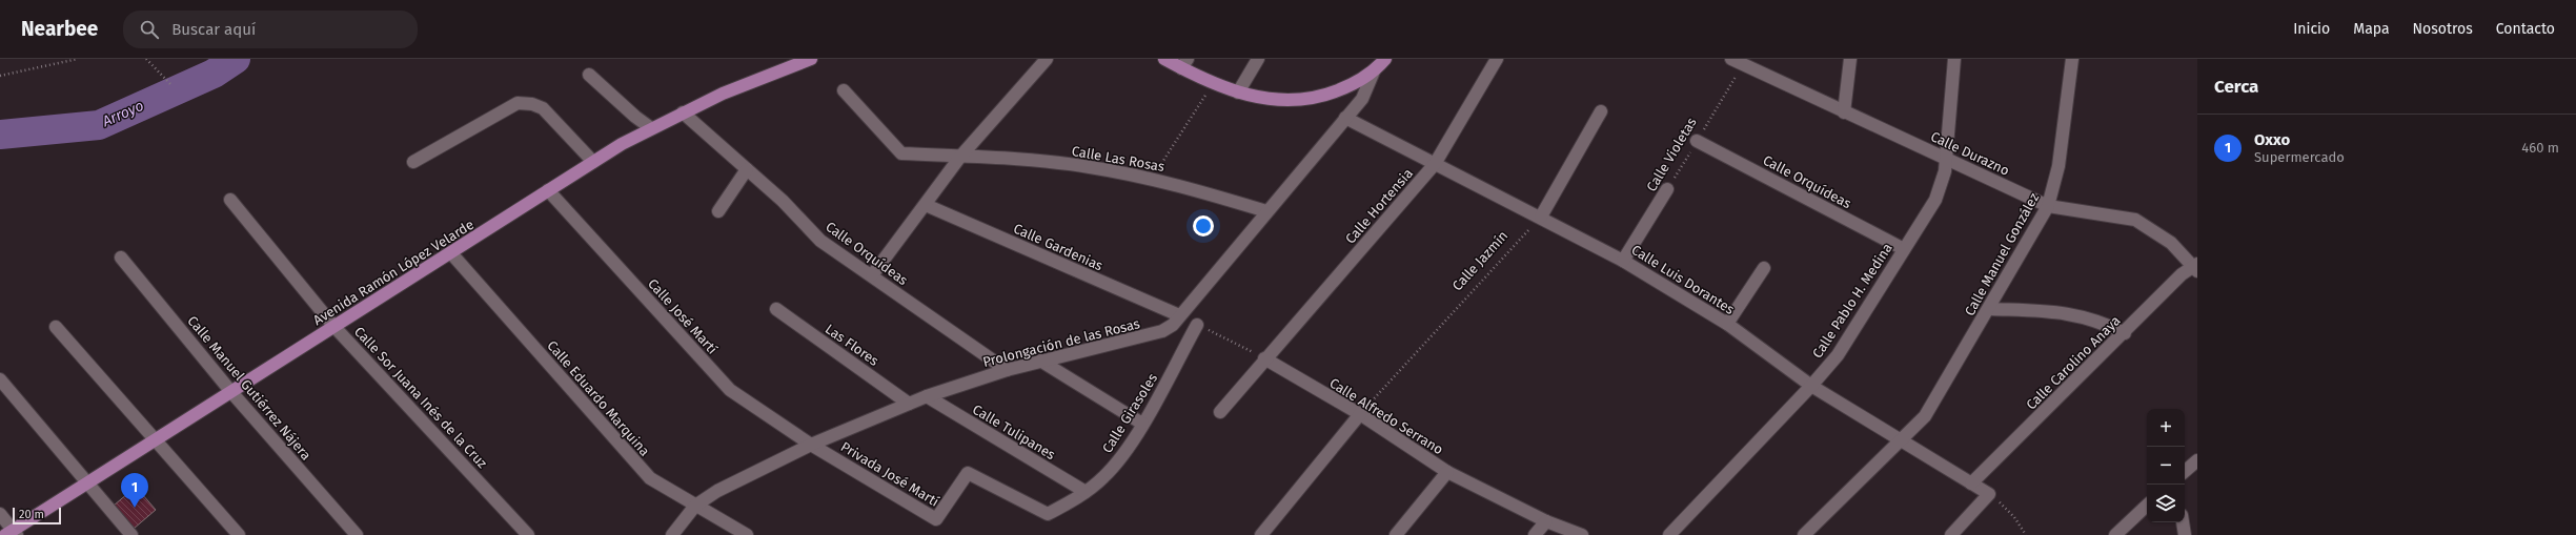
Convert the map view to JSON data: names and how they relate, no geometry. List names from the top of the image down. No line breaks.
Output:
{"streets":{"main road":["Avenida Ramón López Velarde"],"street":["Calle Durazno","Calle Violetas","Calle Las Rosas","Calle Orquídeas","Calle Hortensia","Calle Gardenias","Calle Manuel González","Calle Luis Dorantes","Calle Pablo H. Medina","Calle José Martí","Prolongación de las Rosas","Las Flores","Calle Carolino Anaya","Calle Manuel Gutiérrez Nájera","Calle Sor Juana Inés de la Cruz","Calle Eduardo Marquina","Calle Girasoles","Calle Alfredo Serrano","Calle Tulipanes","Privada José Martí"],"path":["Calle Jazmín"]},"crossings":[["Calle Durazno","Calle Violetas"],["Calle Durazno","Calle Manuel González"],["Calle Durazno","Calle Pablo H. Medina"],["Calle Durazno","Calle Carolino Anaya"],["Calle Violetas","Calle Orquídeas"],["Calle Violetas","Calle Luis Dorantes"],["Calle Las Rosas","Prolongación de las Rosas"],["Calle Orquídeas","Avenida Ramón López Velarde"],["Calle Orquídeas","Calle Pablo H. Medina"],["Calle Orquídeas","Prolongación de las Rosas"],["Calle Hortensia","Calle Luis Dorantes"],["Calle Hortensia","Calle Alfredo Serrano"],["Calle Gardenias","Prolongación de las Rosas"],["Calle Manuel González","Calle Luis Dorantes"],["Calle Jazmín","Calle Luis Dorantes"],["Calle Jazmín","Calle Alfredo Serrano"],["Avenida Ramón López Velarde","Calle José Martí"],["Avenida Ramón López Velarde","Calle Manuel Gutiérrez Nájera"],["Avenida Ramón López Velarde","Calle Sor Juana Inés de la Cruz"],["Avenida Ramón López Velarde","Calle Eduardo Marquina"],["Calle Luis Dorantes","Calle Pablo H. Medina"],["Calle Luis Dorantes","Prolongación de las Rosas"],["Calle Luis Dorantes","Calle Carolino Anaya"],["Calle José Martí","Prolongación de las Rosas"],["Calle José Martí","Privada José Martí"],["Prolongación de las Rosas","Las Flores"],["Prolongación de las Rosas","Calle Eduardo Marquina"],["Prolongación de las Rosas","Calle Tulipanes"],["Prolongación de las Rosas","Privada José Martí"],["Calle Girasoles","Calle Tulipanes"],["Calle Girasoles","Privada José Martí"]],"water":["Arroyo"],"scale_bar":"20 m","page":{"header":"Nearbee","search":"Buscar aquí","nav":["Inicio","Mapa","Nosotros","Contacto"],"heading":"Cerca","list":[{"mark":"1","name":"Oxxo","note":"Supermercado","value":"460 m"}],"map_buttons":["+","−"],"pins":"1","scale":"20 m"}}
